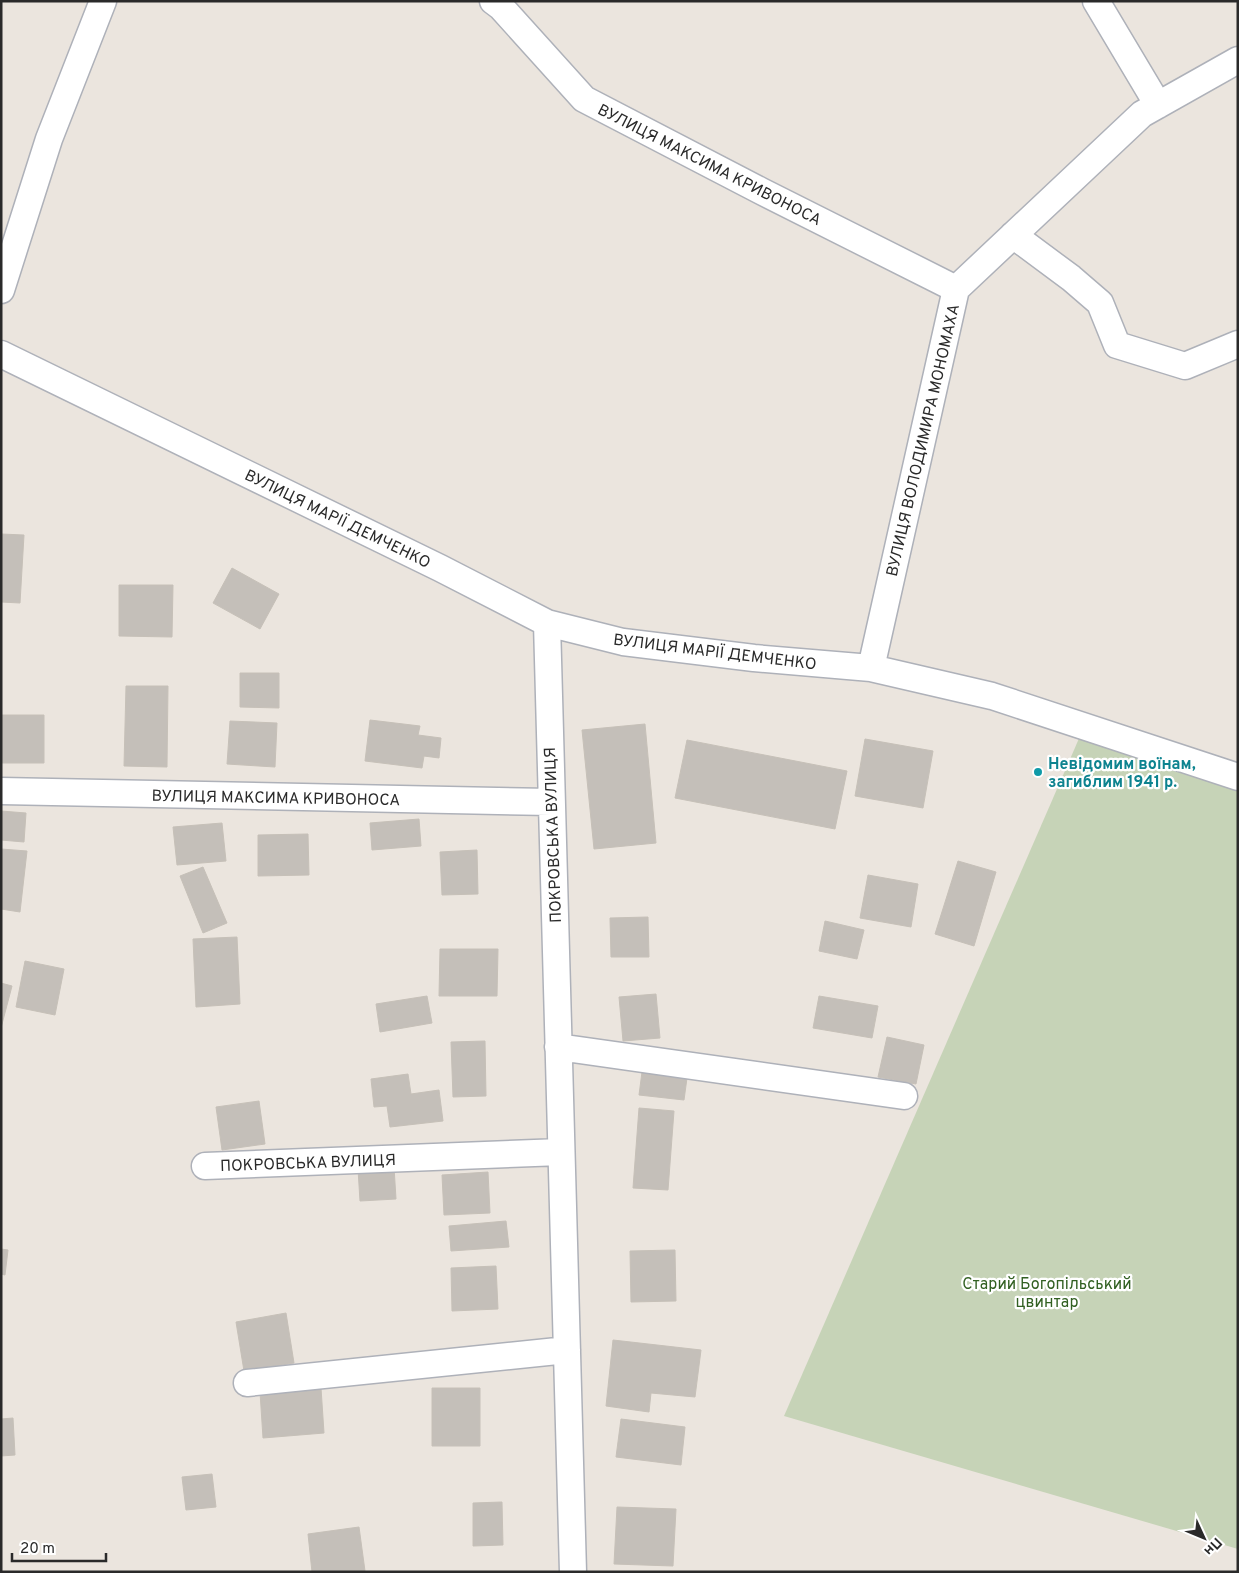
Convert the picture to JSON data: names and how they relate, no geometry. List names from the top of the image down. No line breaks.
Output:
{"streets":{"street":["ВУЛИЦЯ МАКСИМА КРИВОНОСА","ВУЛИЦЯ ВОЛОДИМИРА МОНОМАХА","ВУЛИЦЯ МАРІЇ ДЕМЧЕНКО","ПОКРОВСЬКА ВУЛИЦЯ"]},"crossings":[["ВУЛИЦЯ МАКСИМА КРИВОНОСА","ВУЛИЦЯ ВОЛОДИМИРА МОНОМАХА"],["ВУЛИЦЯ МАКСИМА КРИВОНОСА","ПОКРОВСЬКА ВУЛИЦЯ"],["ВУЛИЦЯ ВОЛОДИМИРА МОНОМАХА","ВУЛИЦЯ МАРІЇ ДЕМЧЕНКО"],["ВУЛИЦЯ МАРІЇ ДЕМЧЕНКО","ПОКРОВСЬКА ВУЛИЦЯ"]],"parks":["Старий Богопільський цвинтар"],"places":["Невідомим воїнам, загиблим 1941 р."],"scale_bar":"20 m","north":"bottom right"}
